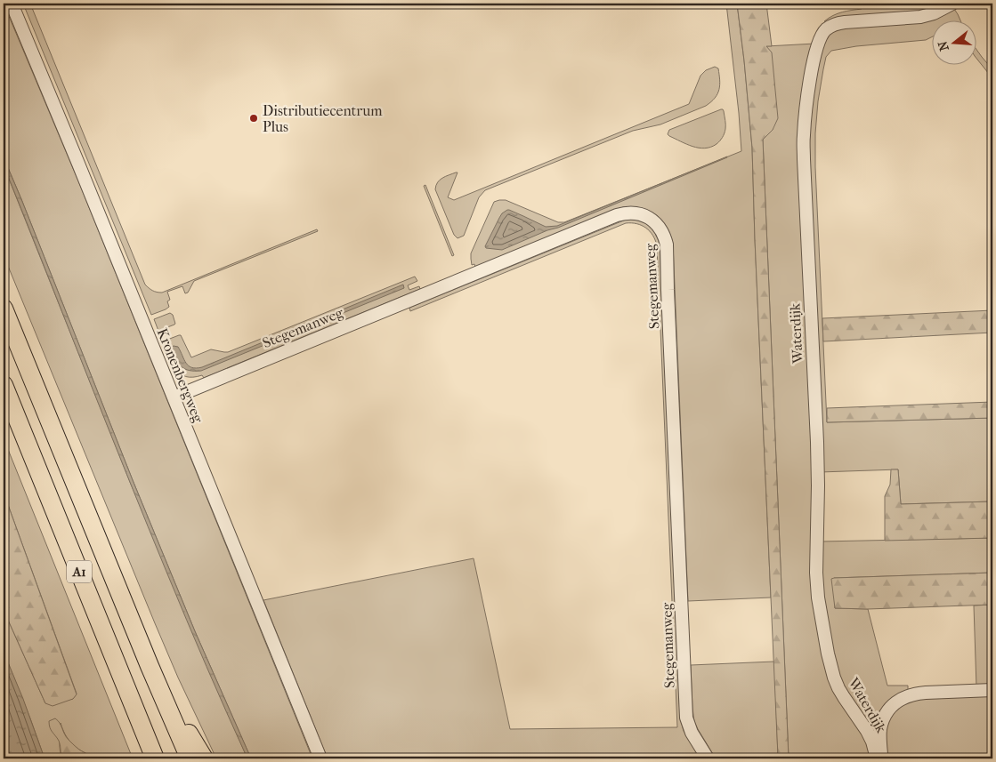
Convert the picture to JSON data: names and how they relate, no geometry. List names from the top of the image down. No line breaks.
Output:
{"streets":{"highway":["A1"],"street":["Stegemanweg","Waterdijk","Kronenbergweg"]},"crossings":[["Stegemanweg","Kronenbergweg"]],"places":["Distributiecentrum Plus"],"north":"left"}
